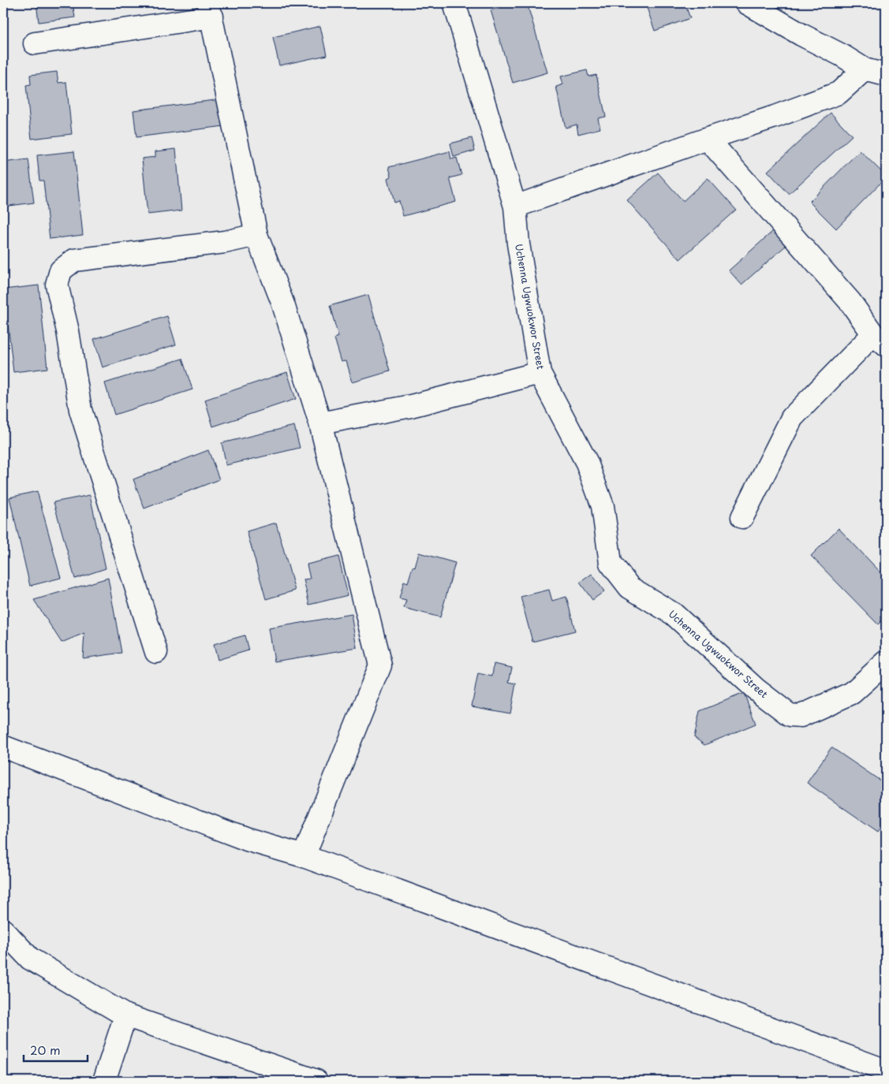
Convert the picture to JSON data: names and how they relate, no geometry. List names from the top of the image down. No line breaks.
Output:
{"streets":{"street":["Uchenna Ugwuokwor Street"]},"scale_bar":"20 m"}
